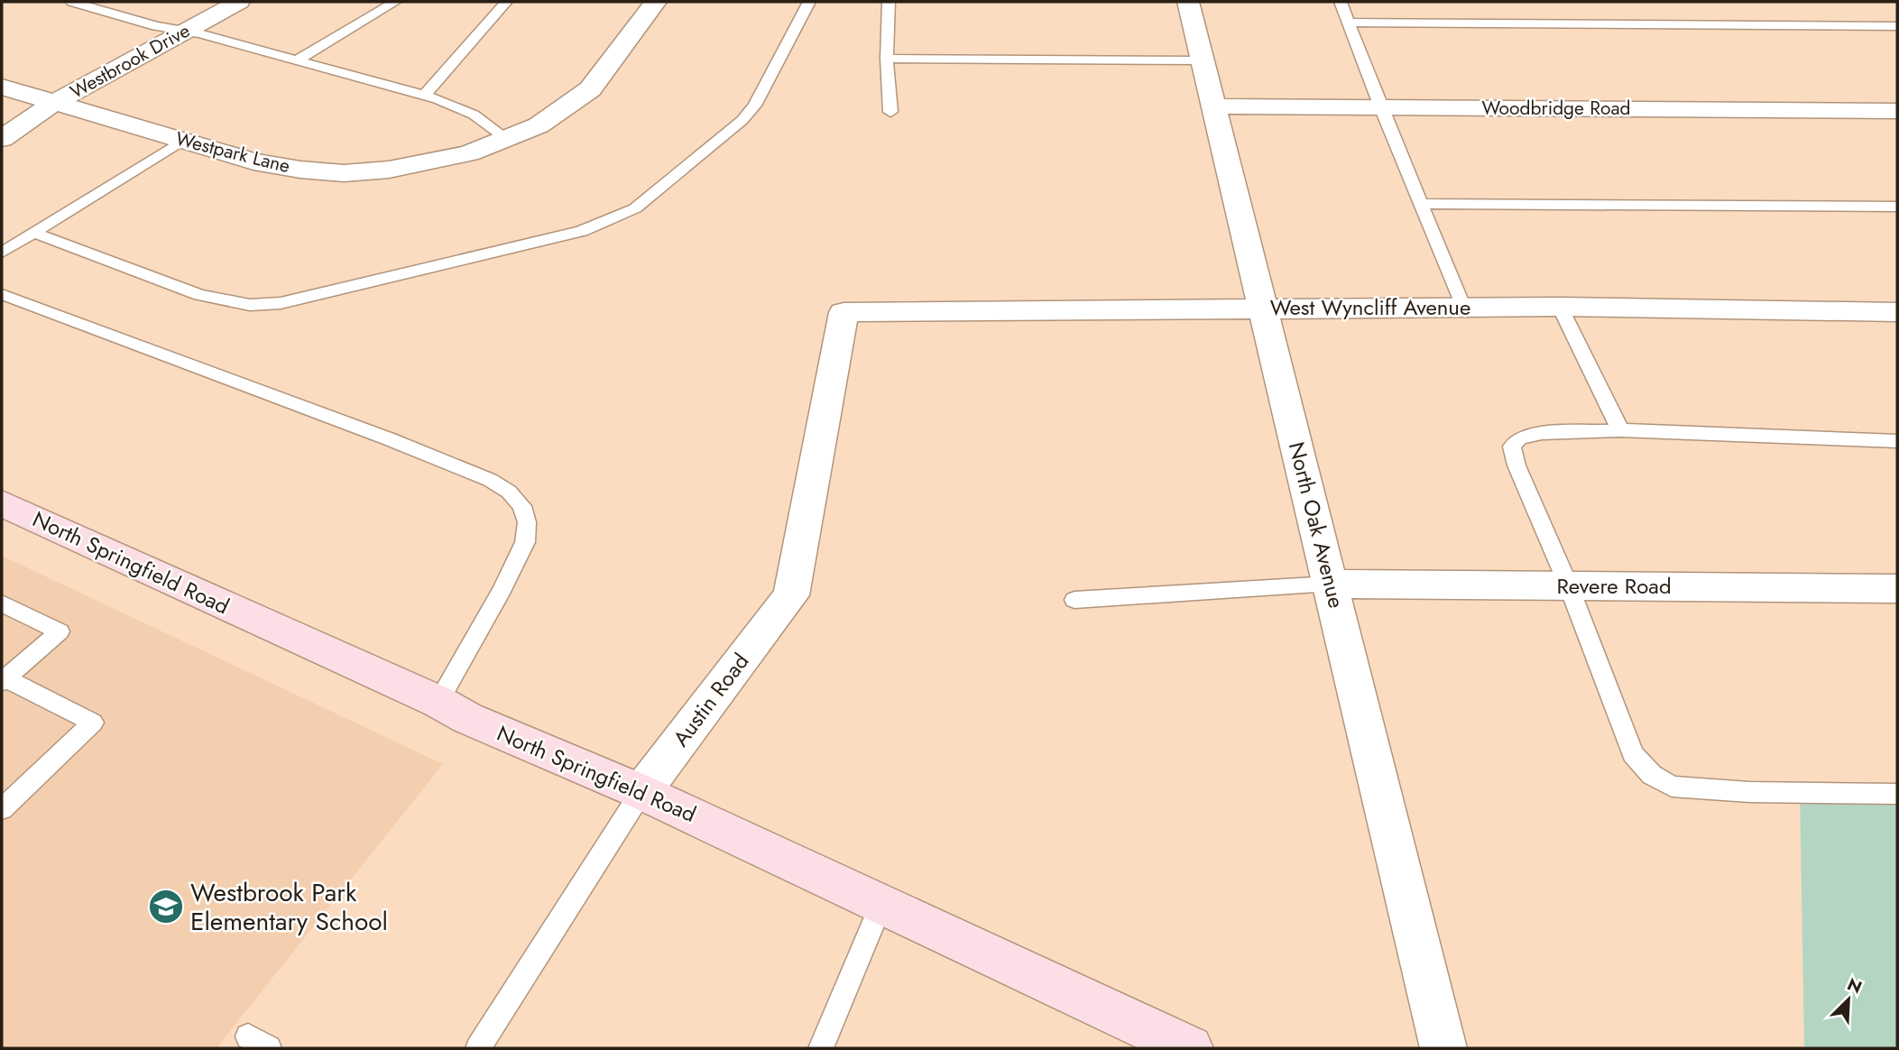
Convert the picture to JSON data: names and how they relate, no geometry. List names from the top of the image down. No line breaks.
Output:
{"streets":{"main road":["North Springfield Road"],"street":["Westbrook Drive","Woodbridge Road","Westpark Lane","West Wyncliff Avenue","North Oak Avenue","Revere Road","Austin Road"]},"crossings":[["Westbrook Drive","Westpark Lane"],["Woodbridge Road","North Oak Avenue"],["West Wyncliff Avenue","North Oak Avenue"],["West Wyncliff Avenue","Austin Road"],["North Oak Avenue","Revere Road"],["North Springfield Road","Austin Road"]],"places":{"school or university":["Westbrook Park Elementary School"]},"north":"top right"}
